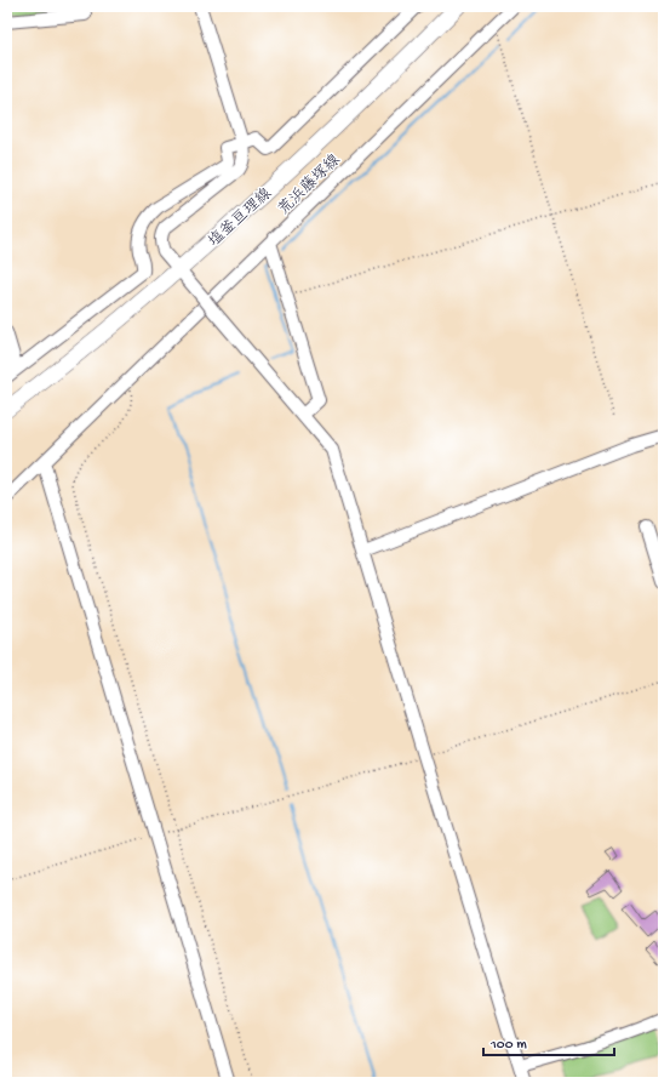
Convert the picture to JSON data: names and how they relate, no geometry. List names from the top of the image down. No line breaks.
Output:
{"streets":{"main road":["塩釜亘理線"],"street":["荒浜藤塚線"]},"scale_bar":"100 m"}
